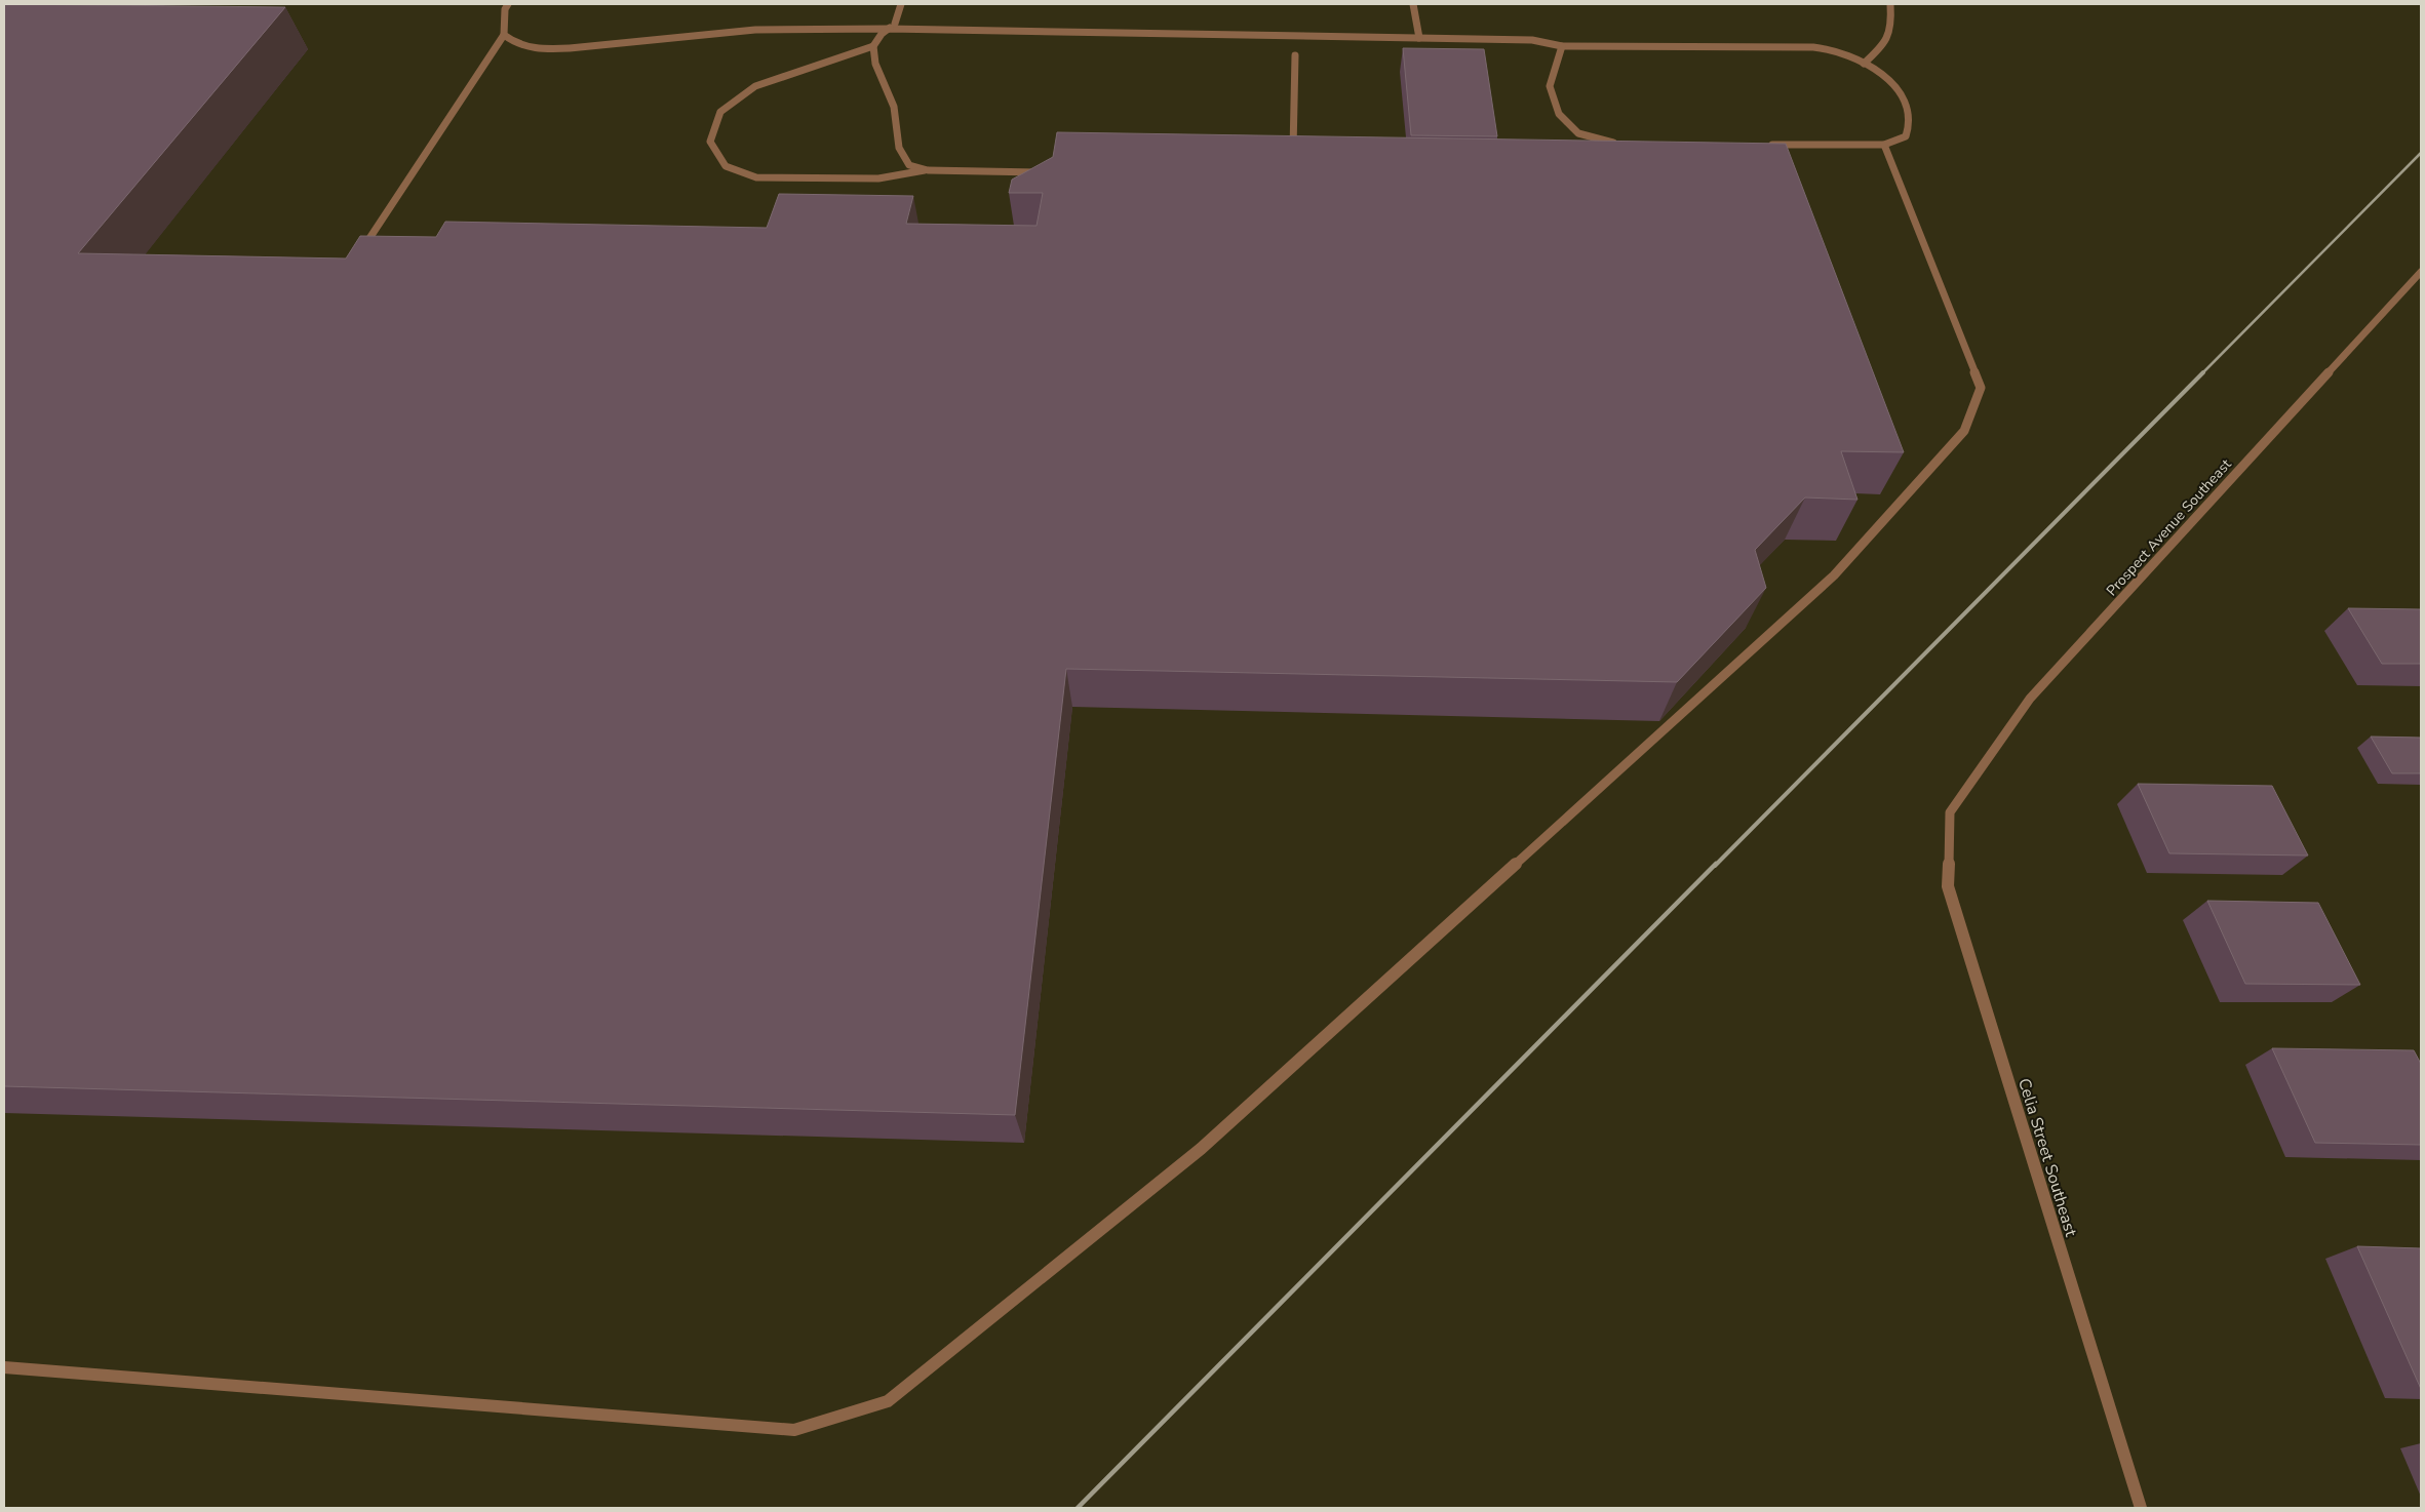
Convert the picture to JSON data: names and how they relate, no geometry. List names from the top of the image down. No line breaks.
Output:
{"streets":{"street":["Prospect Avenue Southeast","Celia Street Southeast"]},"crossings":[["Prospect Avenue Southeast","Celia Street Southeast"]]}
